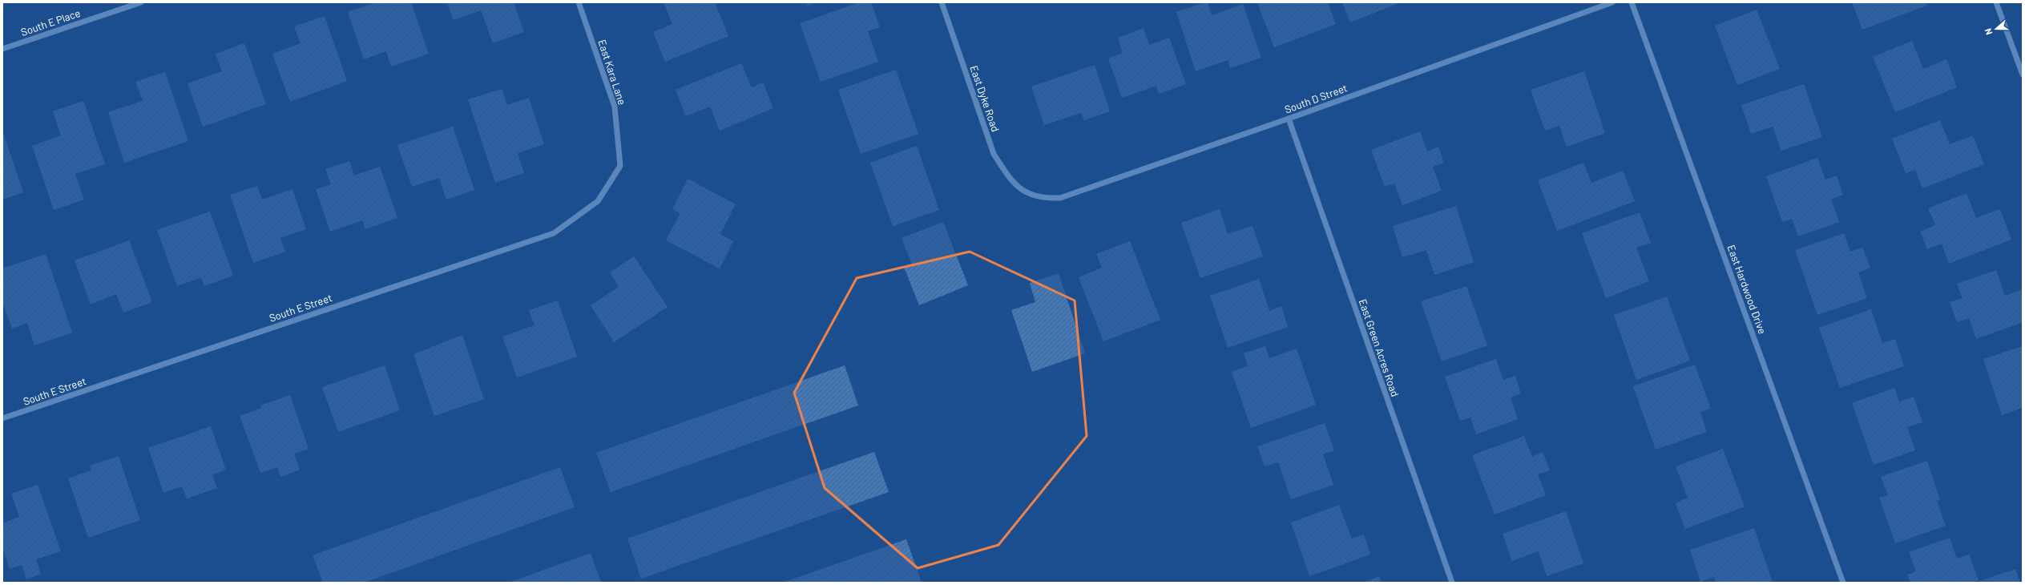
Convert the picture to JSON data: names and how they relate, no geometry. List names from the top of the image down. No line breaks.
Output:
{"streets":{"street":["South E Place","East Kara Lane","East Dyke Road","South D Street","East Hardwood Drive","South E Street","East Green Acres Road"]},"crossings":[["East Kara Lane","South E Street"],["East Dyke Road","South D Street"],["South D Street","East Green Acres Road"]],"north":"left"}
